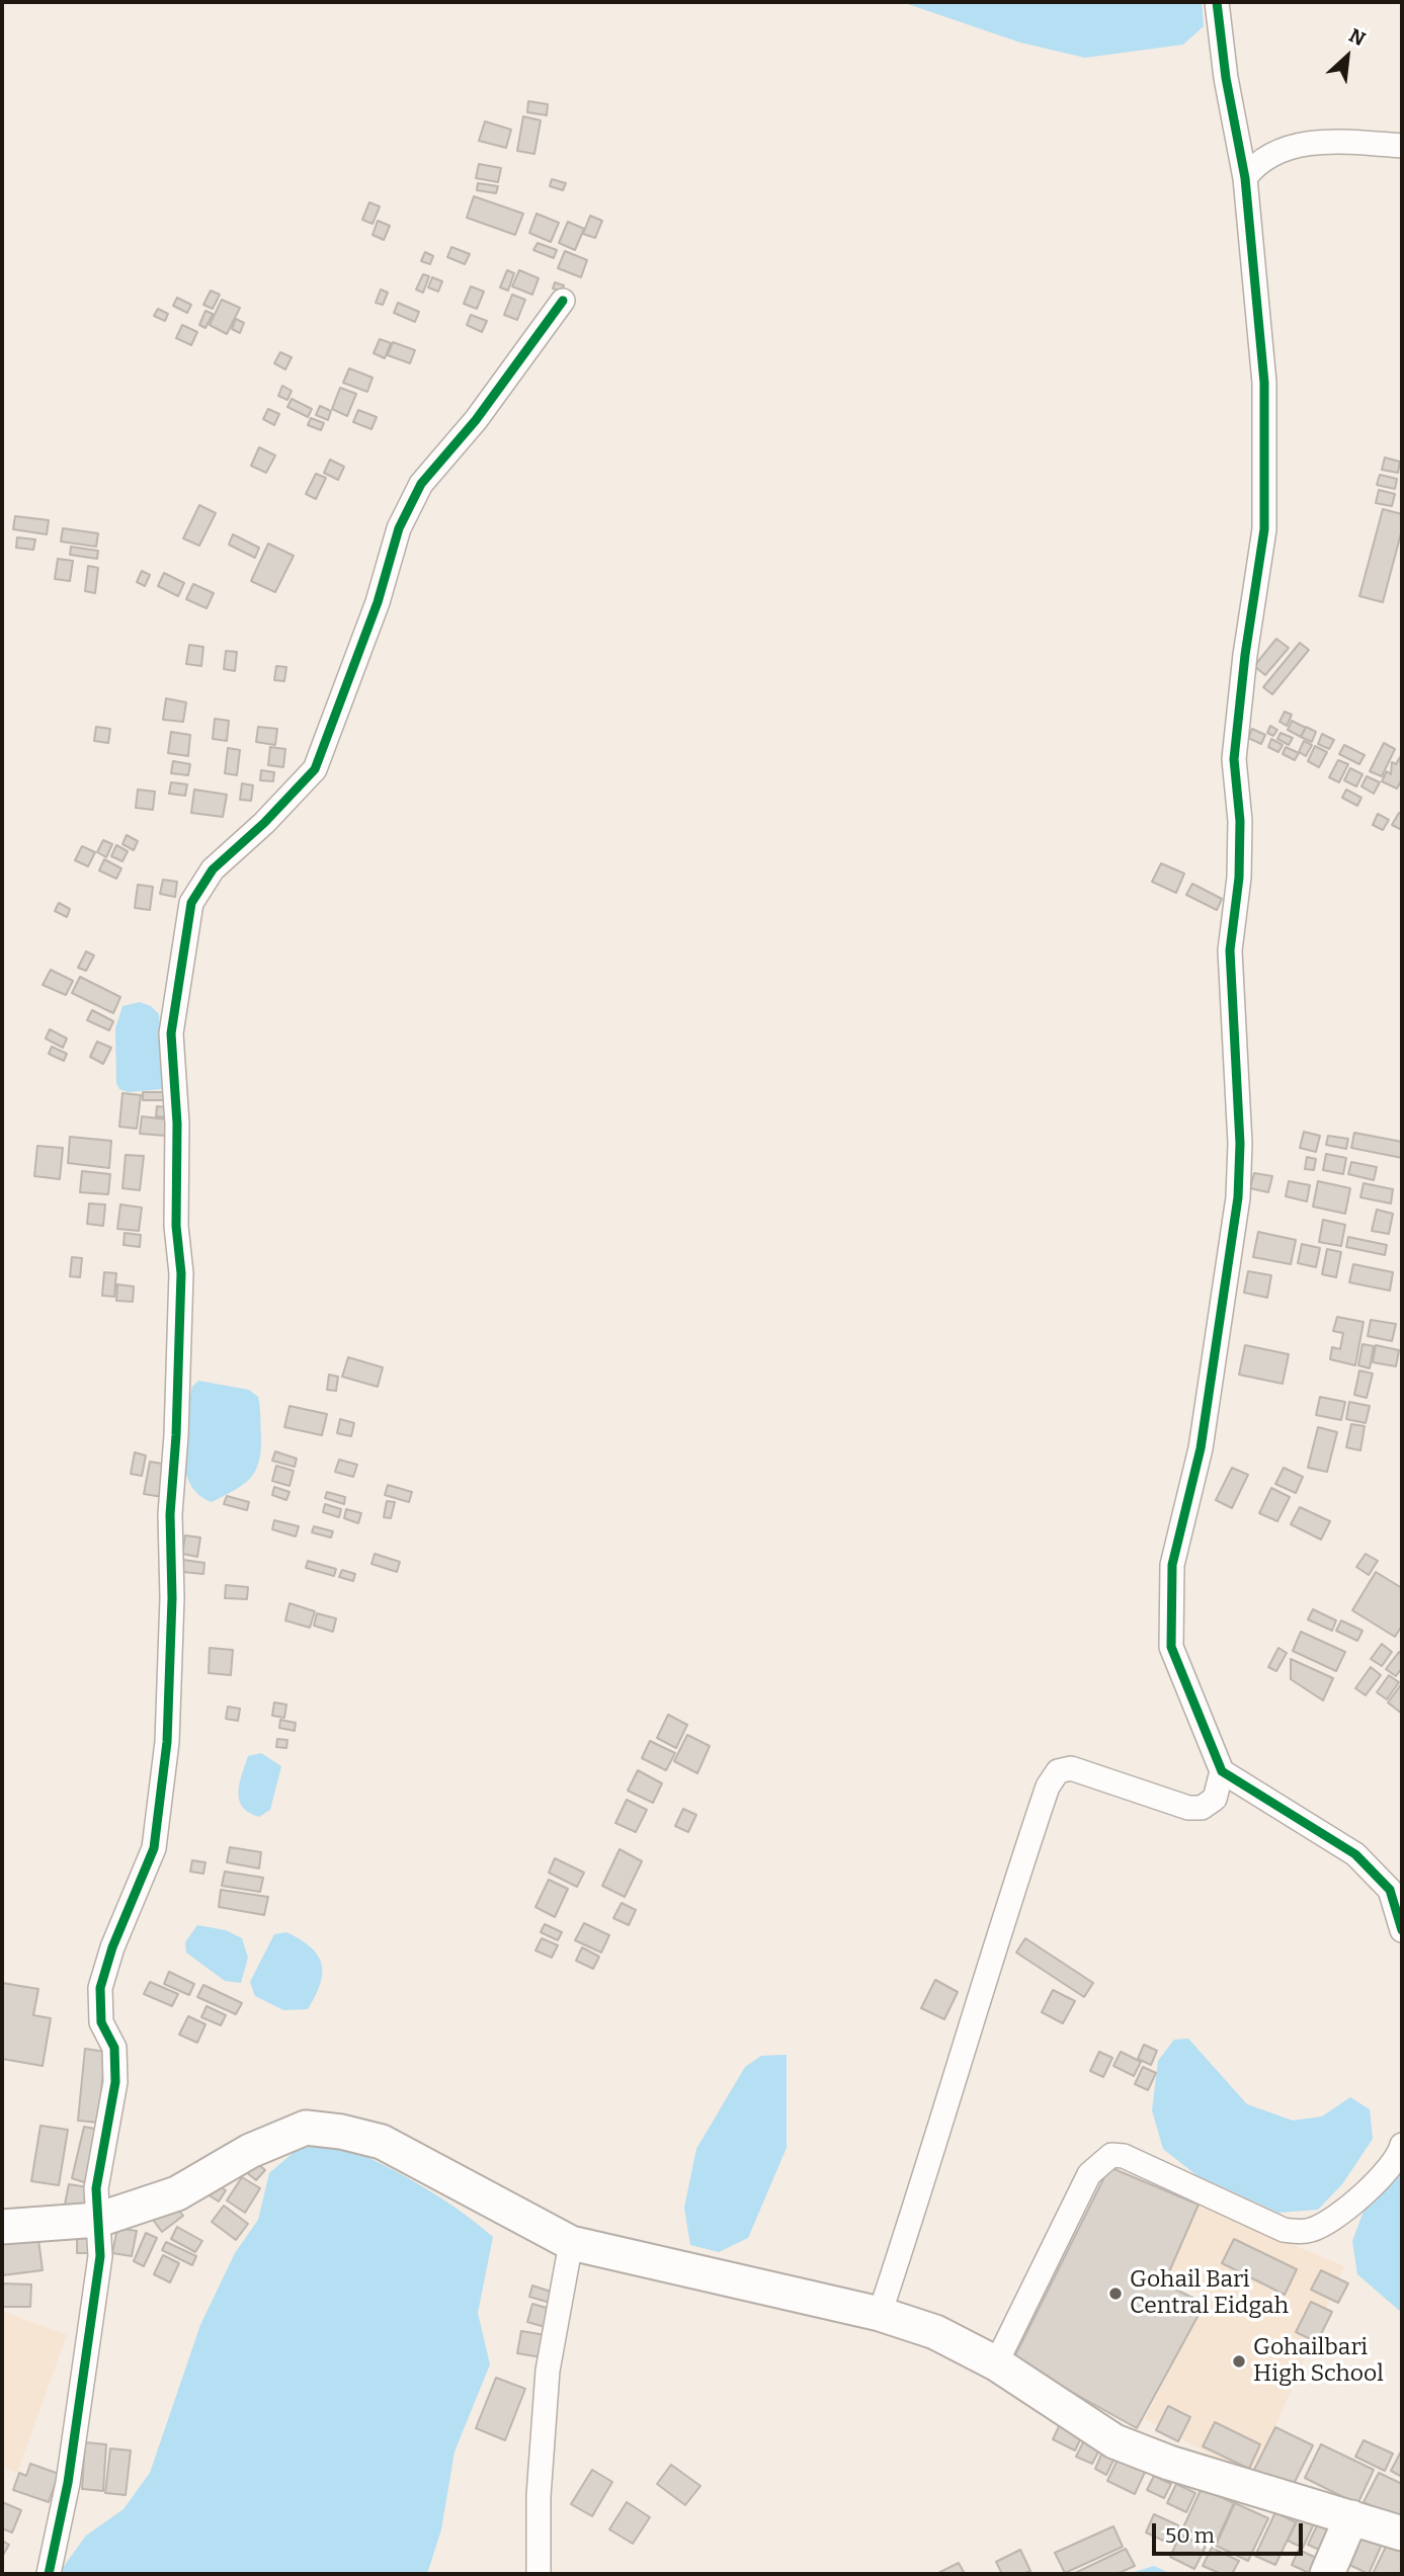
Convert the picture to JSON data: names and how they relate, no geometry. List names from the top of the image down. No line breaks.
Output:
{"places":["Gohail Bari Central Eidgah","Gohailbari High School"],"scale_bar":"50 m","north":"top right"}
